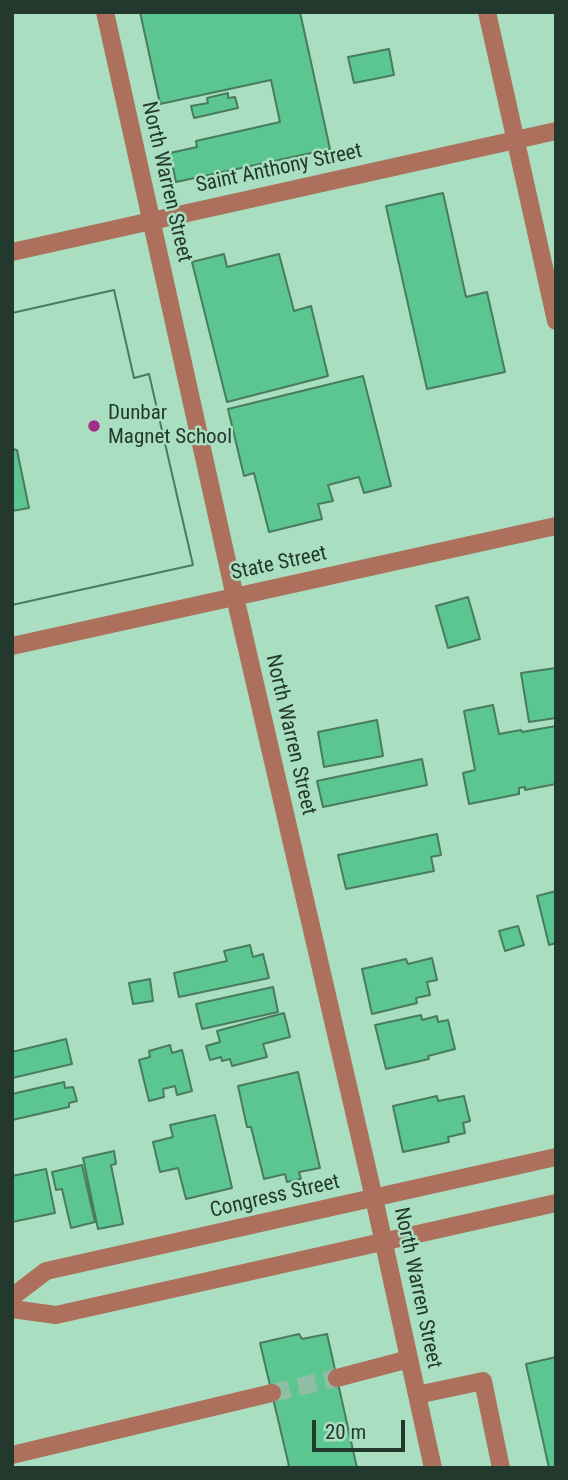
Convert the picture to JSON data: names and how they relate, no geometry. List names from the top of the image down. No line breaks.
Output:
{"streets":{"street":["Saint Anthony Street","North Warren Street","State Street","Congress Street"]},"crossings":[["Saint Anthony Street","North Warren Street"],["North Warren Street","State Street"],["North Warren Street","Congress Street"]],"places":["Dunbar Magnet School"],"scale_bar":"20 m"}
